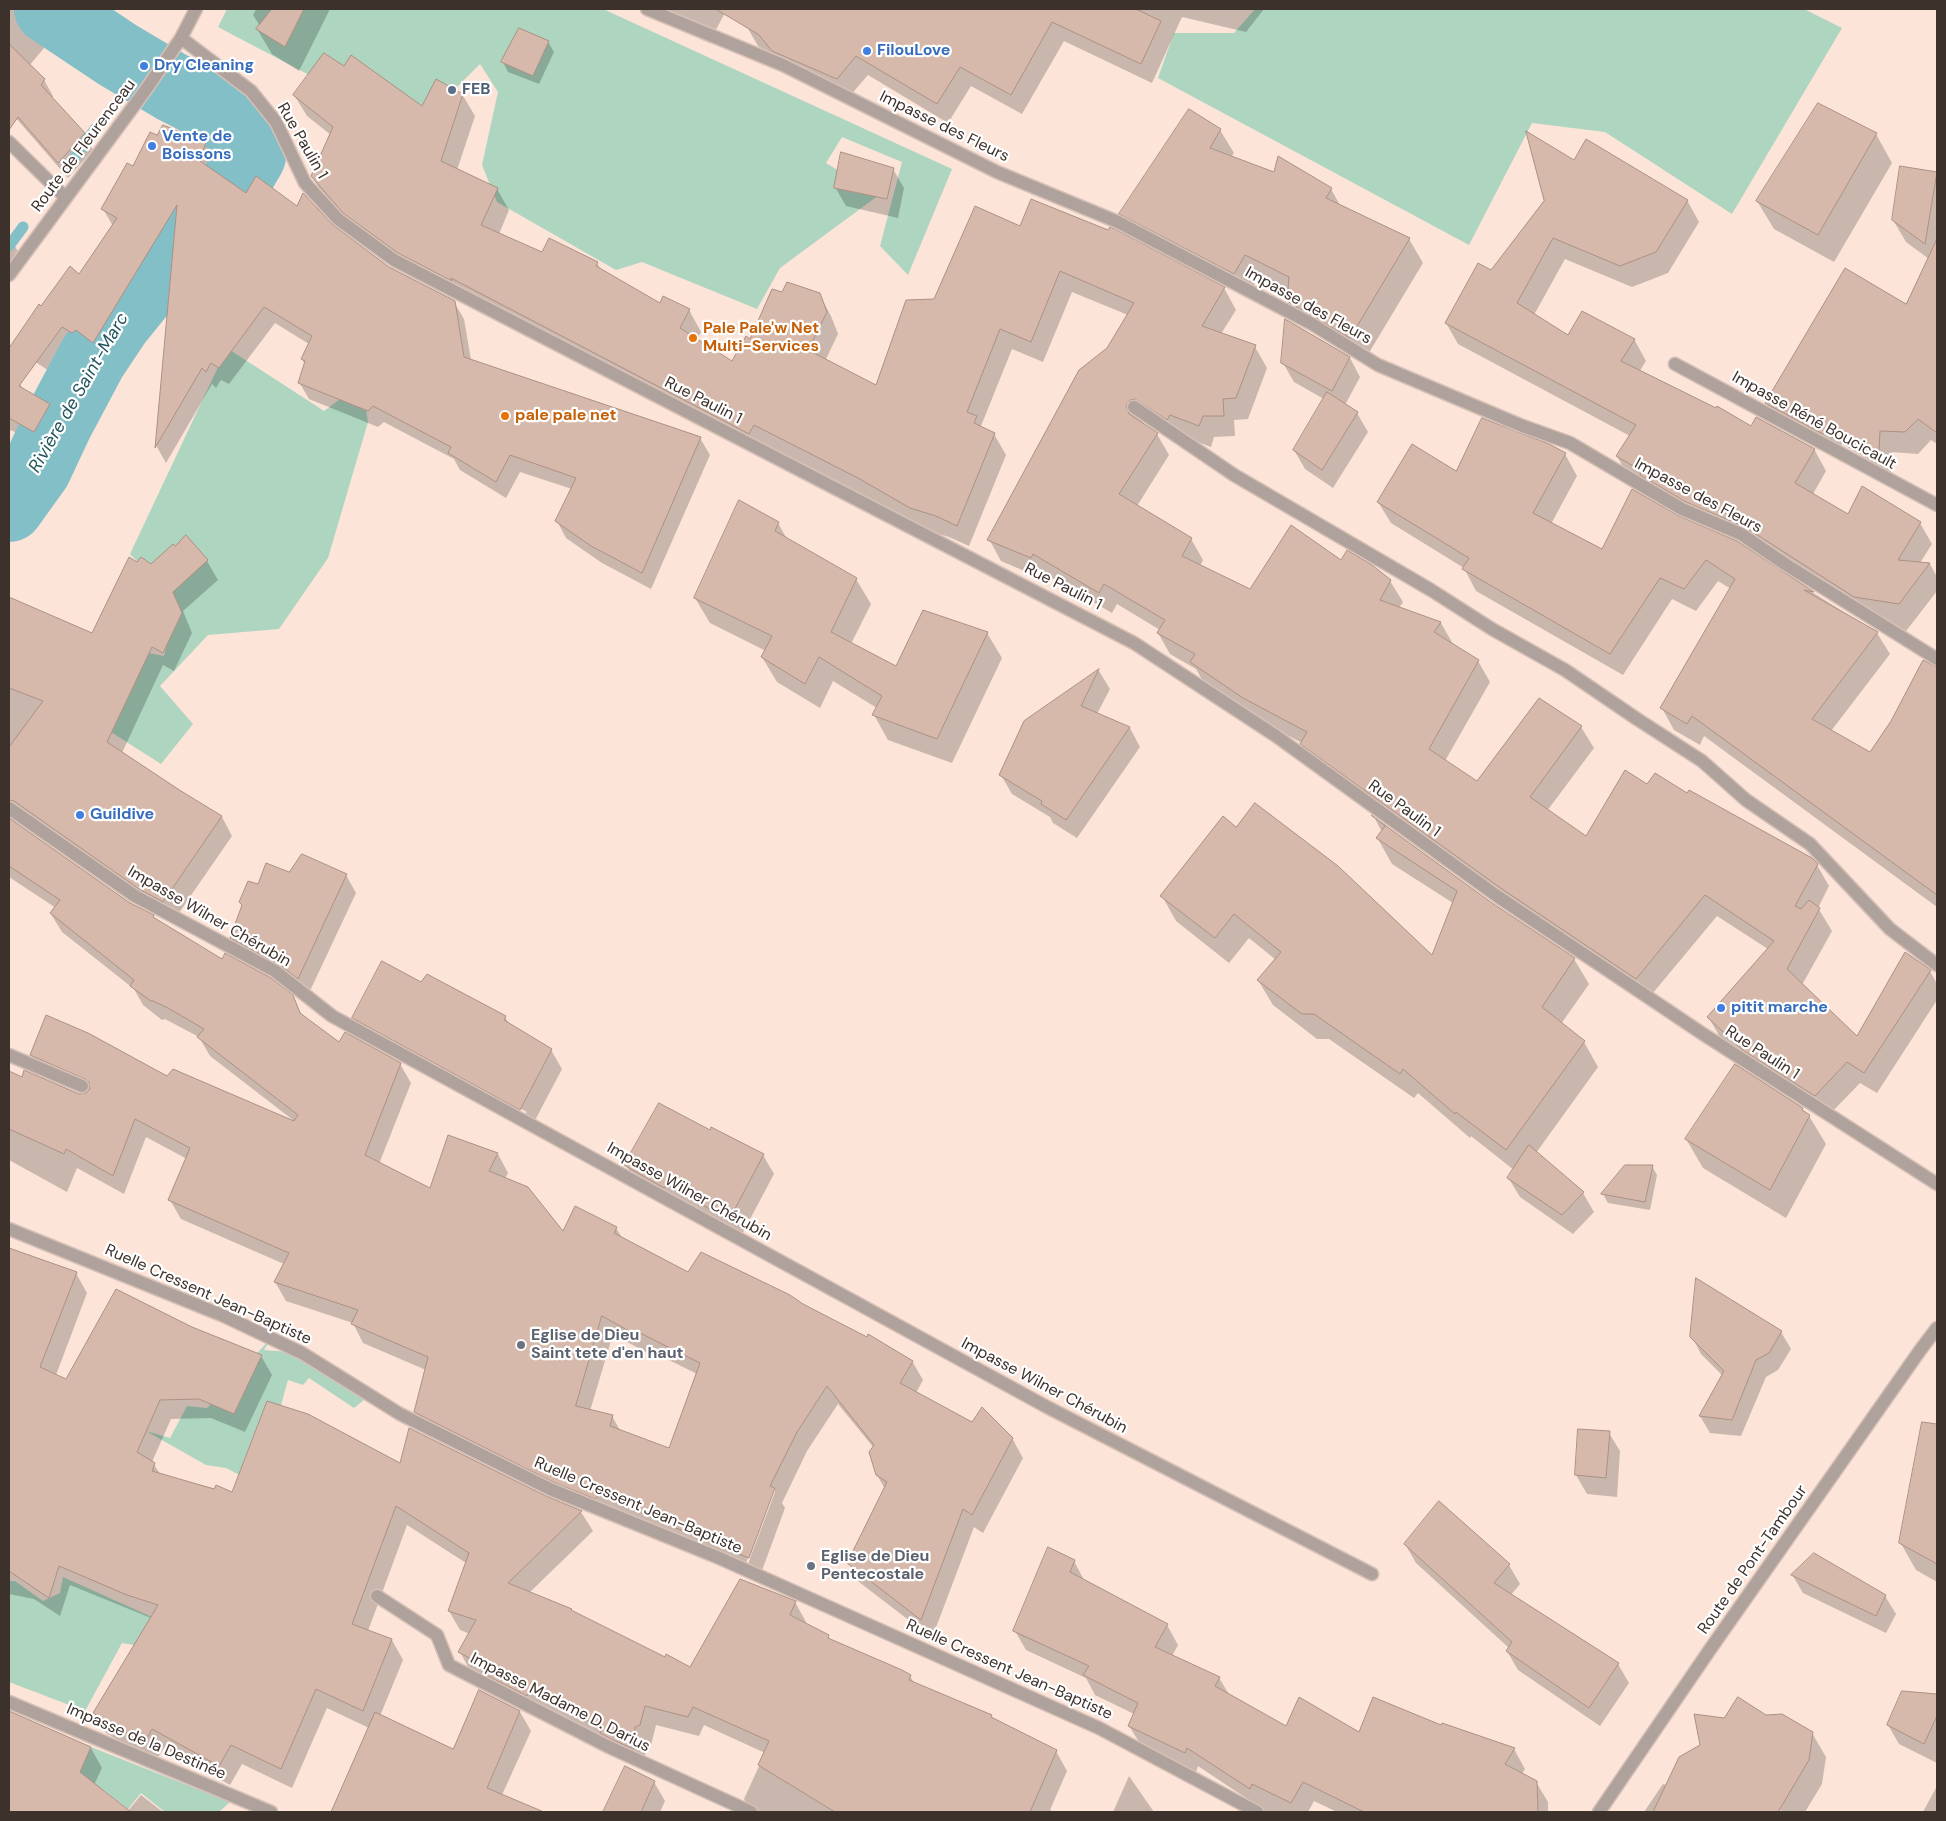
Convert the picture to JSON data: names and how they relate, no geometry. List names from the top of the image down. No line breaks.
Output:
{"streets":{"street":["Impasse des Fleurs","Rue Paulin 1","Route de Fleurenceau","Impasse Réné Boucicault","Impasse Wilner Chérubin","Ruelle Cressent Jean-Baptiste","Route de Pont-Tambour","Impasse Madame D. Darius","Impasse de la Destinée"]},"crossings":[["Rue Paulin 1","Route de Fleurenceau"]],"water":["Rivière de Saint-Marc"],"places":["FilouLove","Dry Cleaning","FEB","Vente de Boissons","Pale Pale'w Net Multi-Services","pale pale net","Guildive","pitit marche","Eglise de Dieu Saint tete d'en haut","Eglise de Dieu Pentecostale"]}
